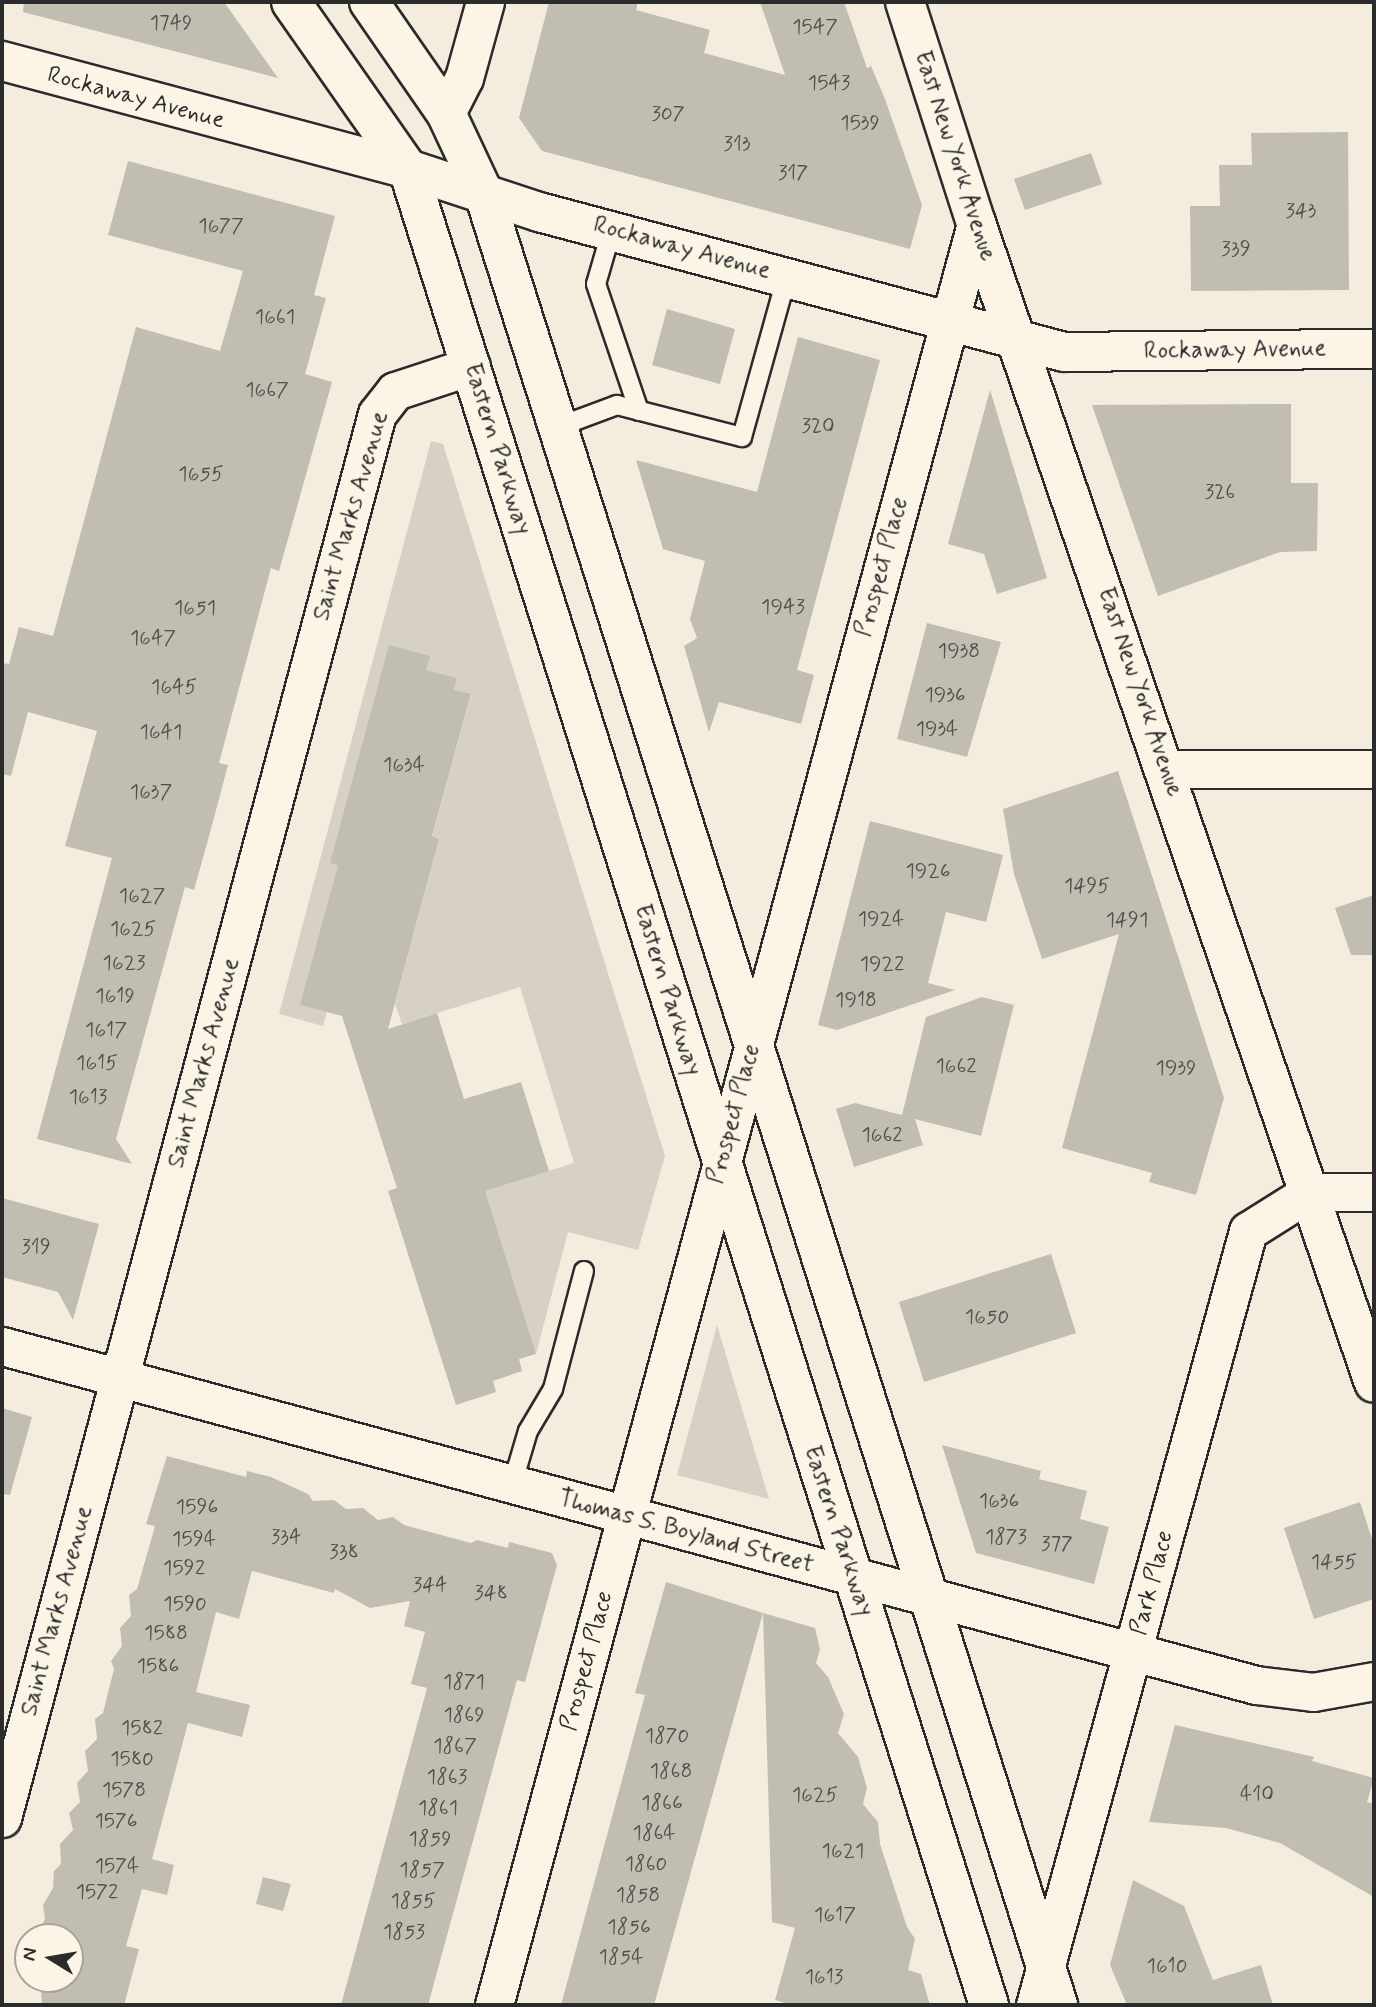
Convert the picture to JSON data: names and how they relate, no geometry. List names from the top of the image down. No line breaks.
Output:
{"streets":{"main road":["Rockaway Avenue","East New York Avenue","Eastern Parkway"],"street":["Saint Marks Avenue","Prospect Place","Thomas S. Boyland Street","Park Place"]},"crossings":[["Rockaway Avenue","East New York Avenue"],["Rockaway Avenue","Eastern Parkway"],["Rockaway Avenue","Prospect Place"],["East New York Avenue","Prospect Place"],["East New York Avenue","Park Place"],["Eastern Parkway","Saint Marks Avenue"],["Eastern Parkway","Prospect Place"],["Eastern Parkway","Thomas S. Boyland Street"],["Saint Marks Avenue","Thomas S. Boyland Street"],["Prospect Place","Thomas S. Boyland Street"],["Thomas S. Boyland Street","Park Place"]],"house_numbers":["1749","1547","1543","307","1539","313","317","343","1677","339","1661","1667","320","1655","326","1943","1651","1647","1938","1645","1936","1934","1641","1634","1637","1926","1495","1627","1924","1491","1625","1623","1922","1619","1918","1617","1615","1662","1939","1613","1662","319","1650","1636","1596","334","1873","1594","377","338","1455","1592","344","348","1590","1588","1586","1871","1869","1582","1870","1867","1580","1868","1863","1578","410","1625","1866","1861","1576","1864","1859","1621","1860","1574","1857","1572","1858","1855","1617","1856","1853","1854","1610","1613"],"north":"left"}
